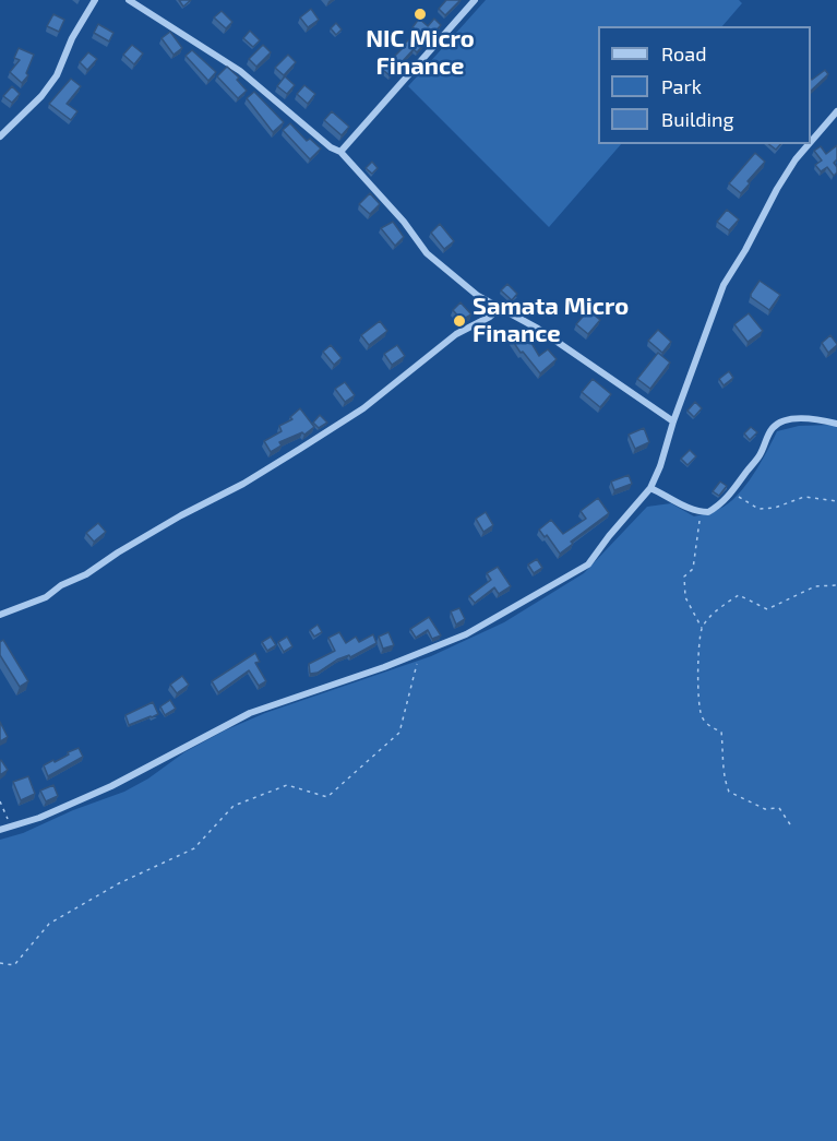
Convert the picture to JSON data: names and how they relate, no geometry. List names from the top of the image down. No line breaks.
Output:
{"places":["NIC Micro Finance","Samata Micro Finance"],"legend":["Road","Park","Building"]}
